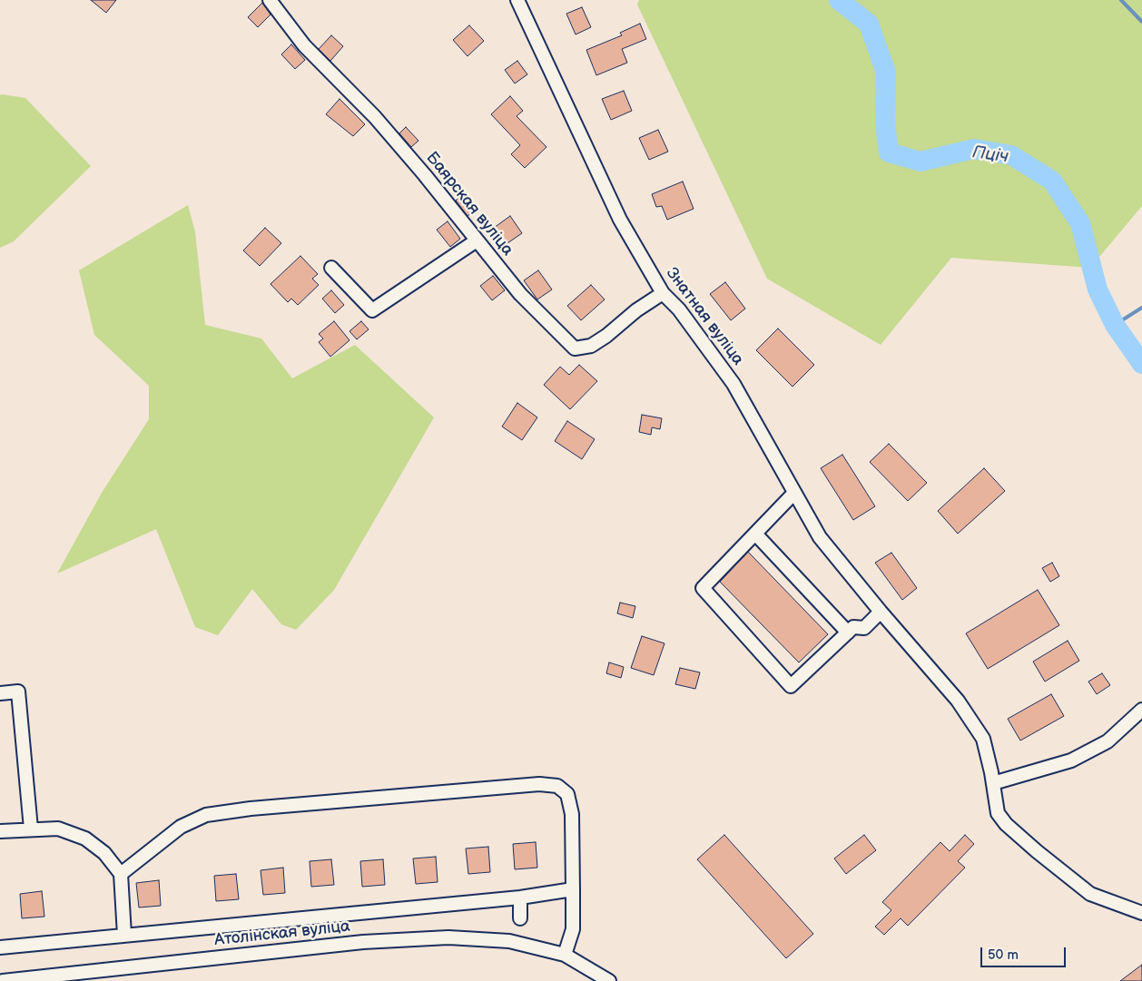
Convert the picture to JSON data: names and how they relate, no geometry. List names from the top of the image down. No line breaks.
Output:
{"streets":{"street":["Баярская вуліца","Знатная вуліца","Атолінская вуліца"]},"crossings":[["Баярская вуліца","Знатная вуліца"]],"water":["Пціч"],"scale_bar":"50 m"}
